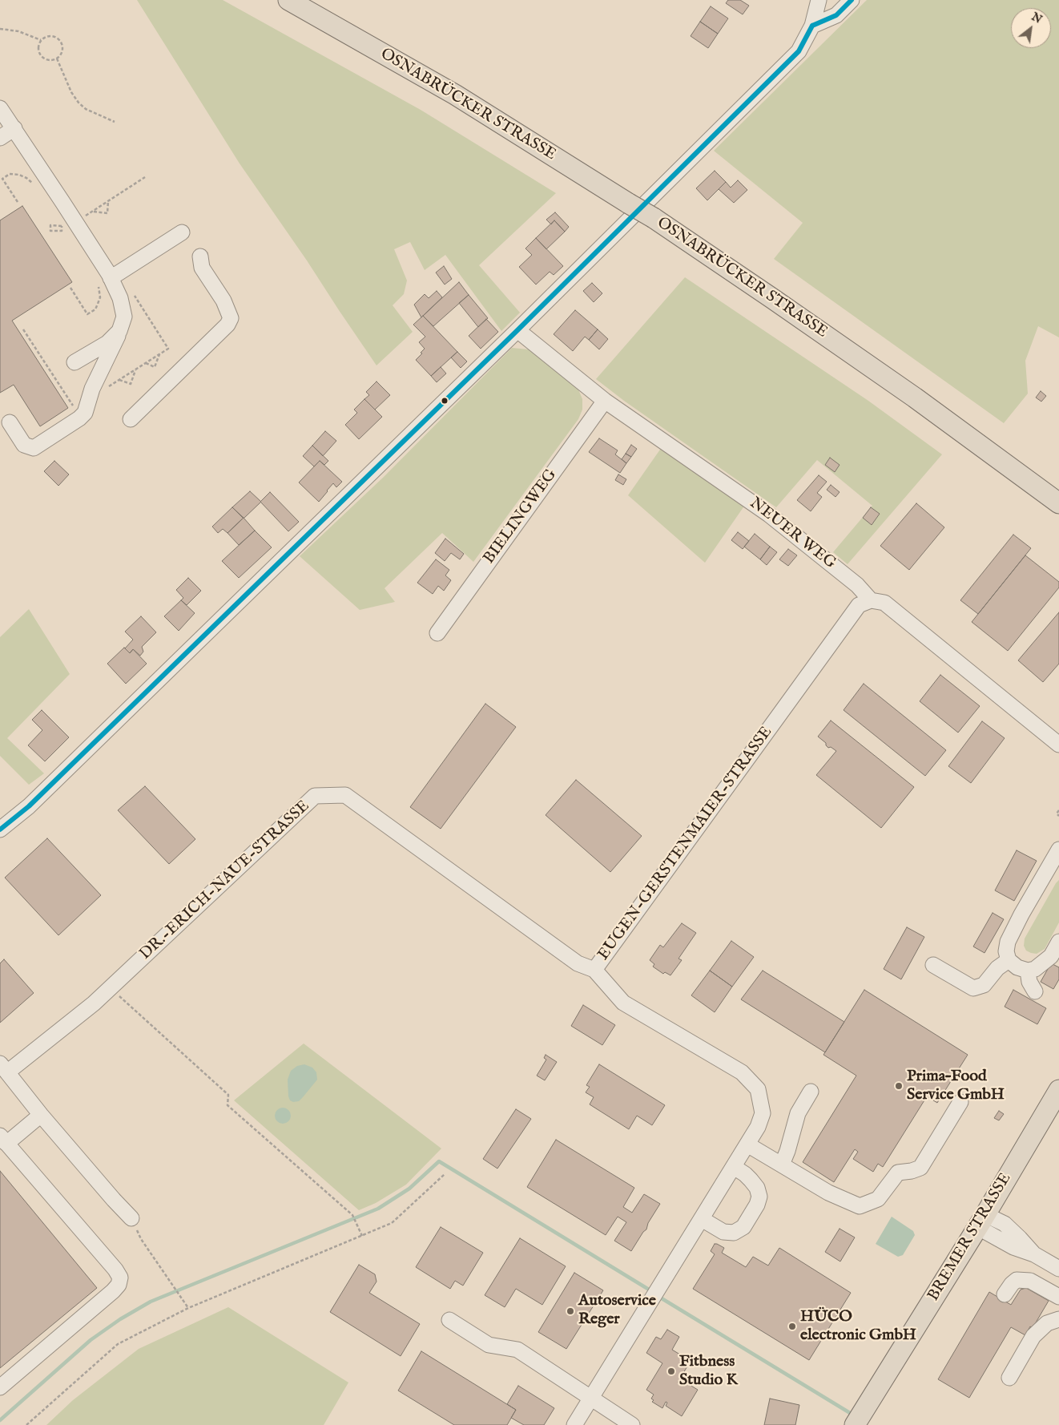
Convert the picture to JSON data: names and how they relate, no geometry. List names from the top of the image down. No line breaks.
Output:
{"streets":{"main road":["OSNABRÜCKER STRASSE","BREMER STRASSE"],"street":["BIELINGWEG","NEUER WEG","EUGEN-GERSTENMAIER-STRASSE","DR.-ERICH-NAUE-STRASSE"]},"crossings":[["BIELINGWEG","NEUER WEG"],["NEUER WEG","EUGEN-GERSTENMAIER-STRASSE"],["EUGEN-GERSTENMAIER-STRASSE","DR.-ERICH-NAUE-STRASSE"]],"places":["Prima–Food Service GmbH","Autoservice Reger","HÜCO electronic GmbH","Fitbness Studio K"],"north":"top right"}
